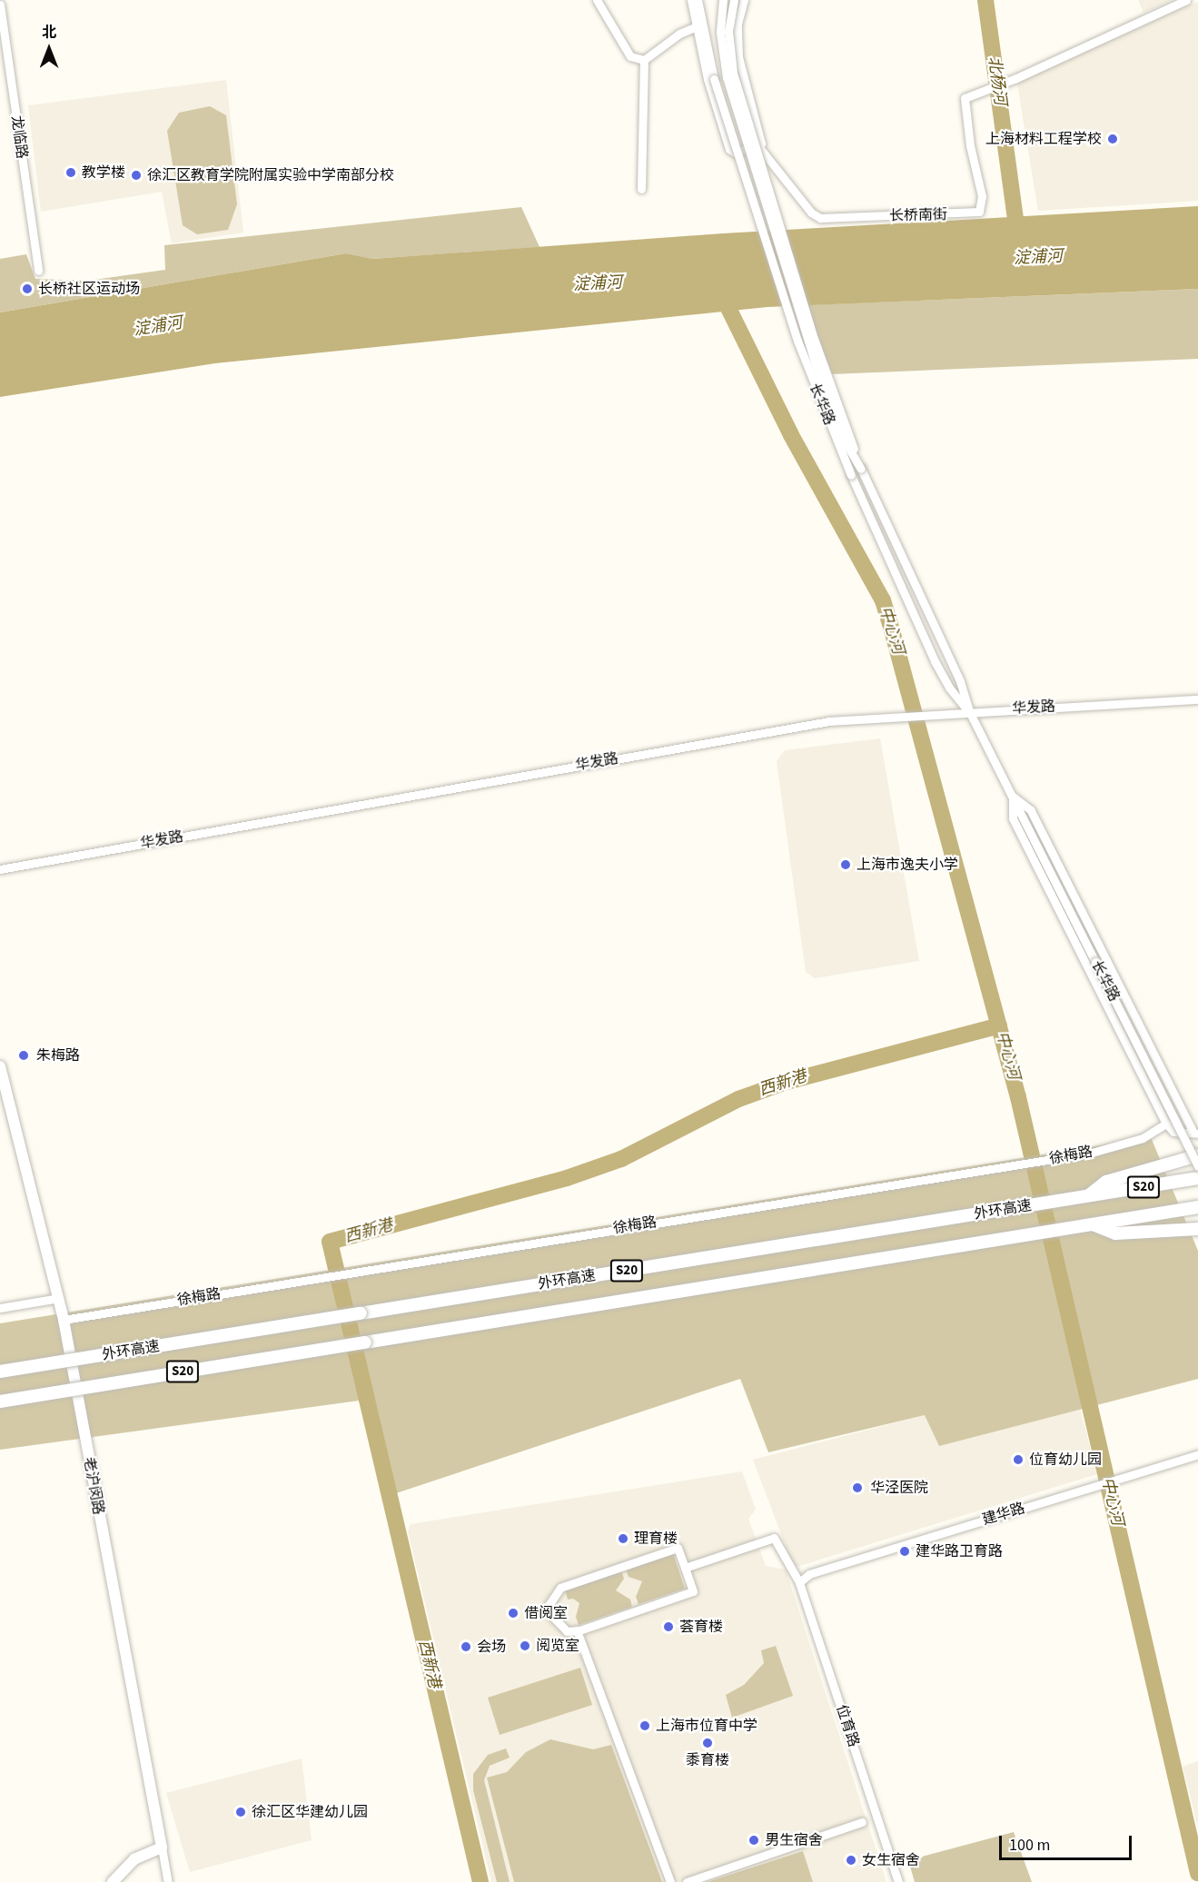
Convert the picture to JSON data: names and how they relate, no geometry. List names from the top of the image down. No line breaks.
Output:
{"streets":{"highway":["S20","外环高速"],"main road":["老沪闵路"],"street":["龙临路","长桥南街","长华路","华发路","徐梅路","建华路","位育路"]},"crossings":[["长华路","华发路"],["长华路","徐梅路"],["徐梅路","老沪闵路"],["建华路","位育路"]],"water":["北杨河","淀浦河","中心河","西新港"],"places":["上海材料工程学校","教学楼","徐汇区教育学院附属实验中学南部分校","长桥社区运动场","上海市逸夫小学","朱梅路","位育幼儿园","华泾医院","理育楼","建华路卫育路","借阅室","荟育楼","阅览室","会场","上海市位育中学","黍育楼","徐汇区华建幼儿园","男生宿舍","女生宿舍"],"scale_bar":"100 m","north":"top"}
